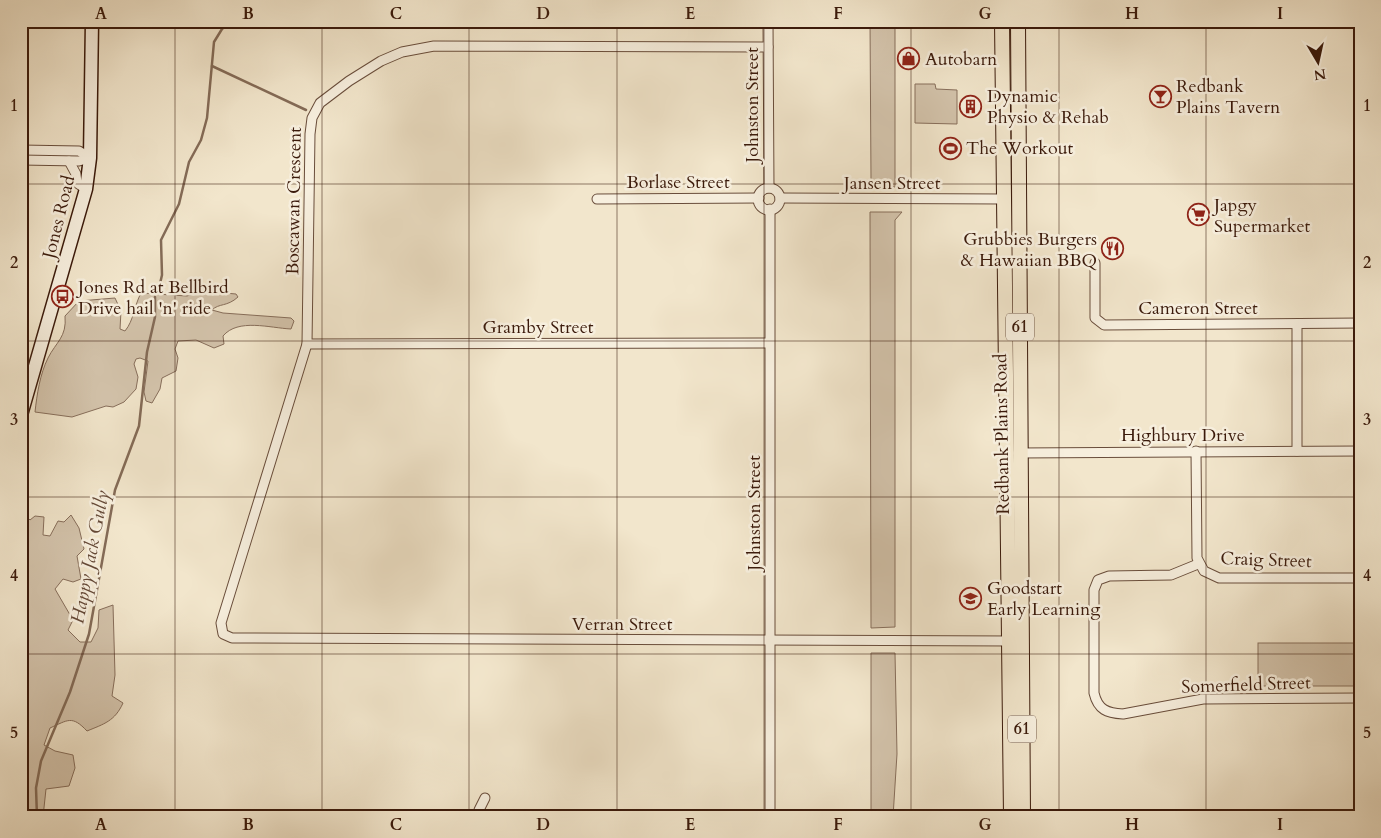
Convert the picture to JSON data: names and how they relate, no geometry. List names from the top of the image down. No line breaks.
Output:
{"streets":{"main road":["61","Redbank Plains Road"],"street":["Johnston Street","Borlase Street","Jansen Street","Boscawan Crescent","Jones Road","Cameron Street","Gramby Street","Highbury Drive","Craig Street","Verran Street","Somerfield Street"]},"crossings":[["Johnston Street","Borlase Street"],["Johnston Street","Jansen Street"],["Johnston Street","Boscawan Crescent"],["Johnston Street","Gramby Street"],["Johnston Street","Verran Street"],["Borlase Street","Jansen Street"],["Jansen Street","Redbank Plains Road"],["Boscawan Crescent","Gramby Street"],["Boscawan Crescent","Verran Street"],["Redbank Plains Road","Highbury Drive"],["Redbank Plains Road","Verran Street"],["Highbury Drive","Craig Street"],["Craig Street","Somerfield Street"]],"water":["Happy Jack Gully"],"places":{"shop":["Autobarn"],"bar":["Redbank Plains Tavern"],"building":["Dynamic Physio & Rehab"],"sports":["The Workout"],"supermarket":["Japgy Supermarket"],"restaurant":["Grubbies Burgers & Hawaiian BBQ"],"bus stop":["Jones Rd at Bellbird Drive hail 'n' ride"],"school or university":["Goodstart Early Learning"]},"north":"bottom","grid":{"columns":["A","B","C","D","E","F","G","H","I"],"rows":["1","2","3","4","5"]}}
